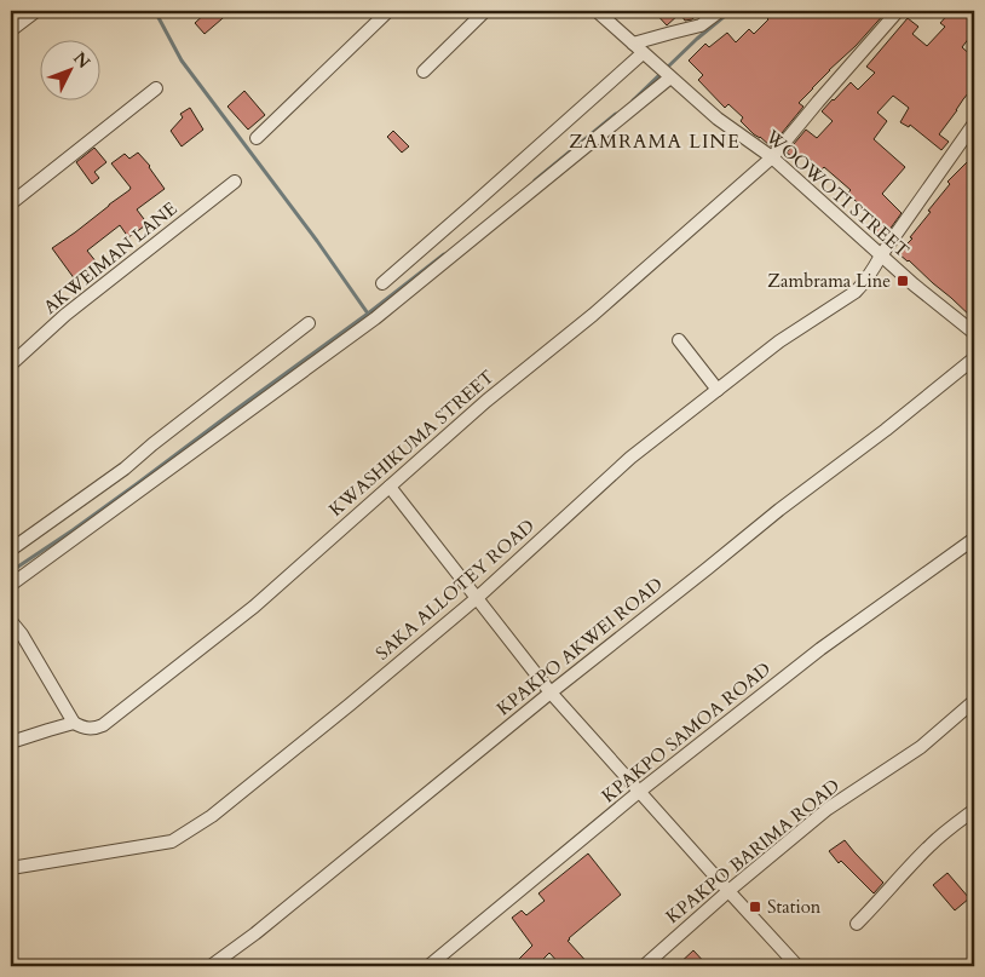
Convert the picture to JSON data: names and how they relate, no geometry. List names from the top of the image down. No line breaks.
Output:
{"streets":{"street":["WOOWOTI STREET","AKWEIMAN LANE","KWASHIKUMA STREET","SAKA ALLOTEY ROAD","KPAKPO AKWEI ROAD","KPAKPO SAMOA ROAD","KPAKPO BARIMA ROAD"]},"crossings":[["WOOWOTI STREET","KWASHIKUMA STREET"],["WOOWOTI STREET","SAKA ALLOTEY ROAD"]],"districts":["ZAMRAMA LINE"],"places":{"transit":["Zambrama Line","Station"]},"north":"top right"}
